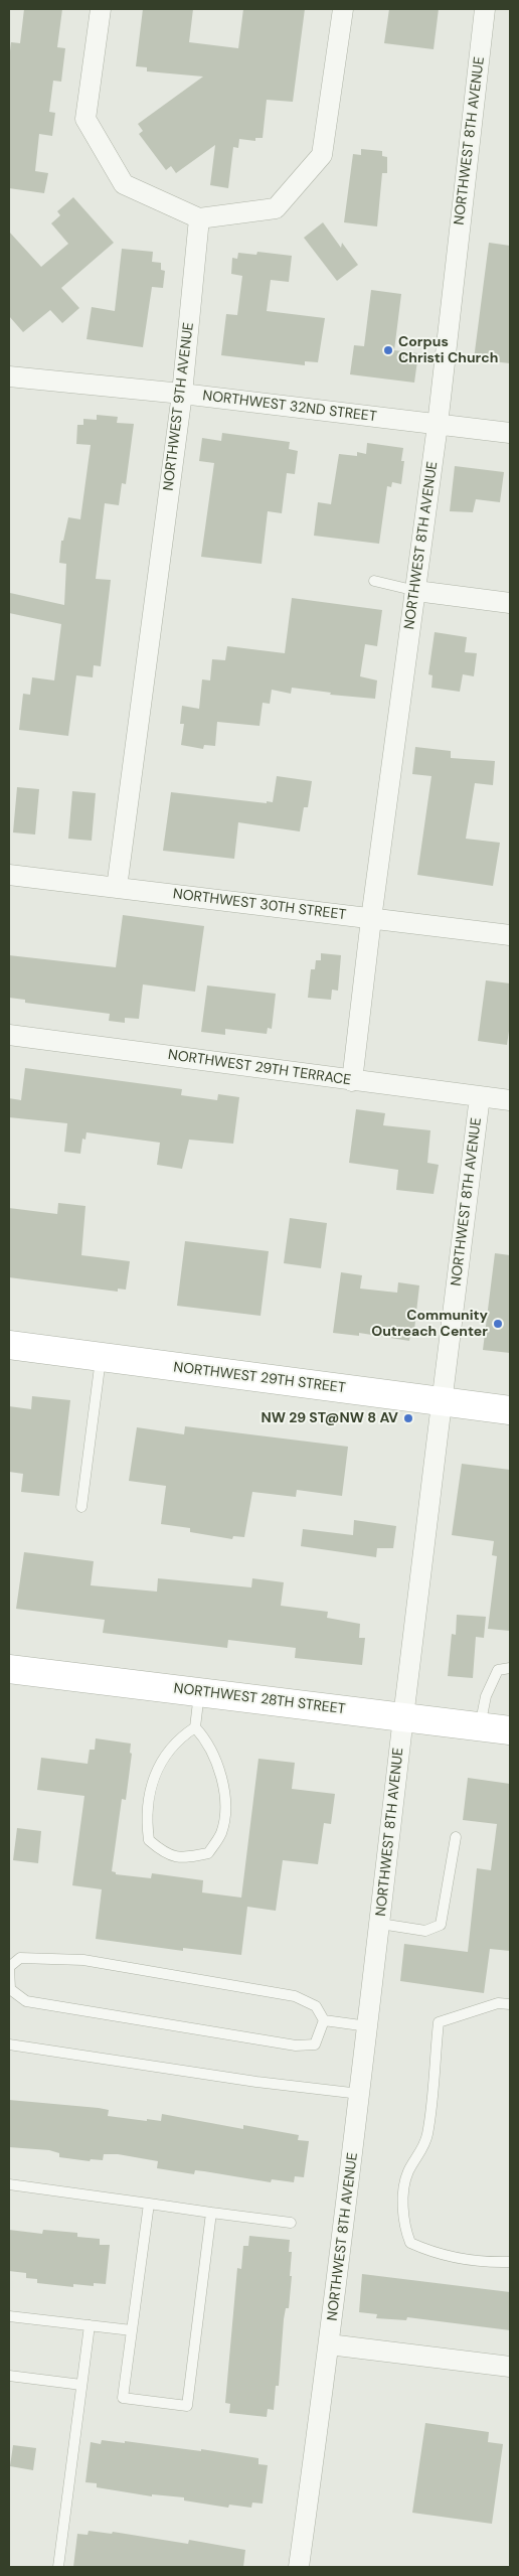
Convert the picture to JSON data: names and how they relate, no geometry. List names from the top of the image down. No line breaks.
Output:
{"streets":{"street":["NORTHWEST 8TH AVENUE","NORTHWEST 9TH AVENUE","NORTHWEST 32ND STREET","NORTHWEST 30TH STREET","NORTHWEST 29TH TERRACE","NORTHWEST 29TH STREET","NORTHWEST 28TH STREET"]},"crossings":[["NORTHWEST 8TH AVENUE","NORTHWEST 32ND STREET"],["NORTHWEST 8TH AVENUE","NORTHWEST 30TH STREET"],["NORTHWEST 8TH AVENUE","NORTHWEST 29TH TERRACE"],["NORTHWEST 8TH AVENUE","NORTHWEST 29TH STREET"],["NORTHWEST 8TH AVENUE","NORTHWEST 28TH STREET"],["NORTHWEST 9TH AVENUE","NORTHWEST 32ND STREET"],["NORTHWEST 9TH AVENUE","NORTHWEST 30TH STREET"]],"places":["Corpus Christi Church","Community Outreach Center","NW 29 ST@NW 8 AV"]}
